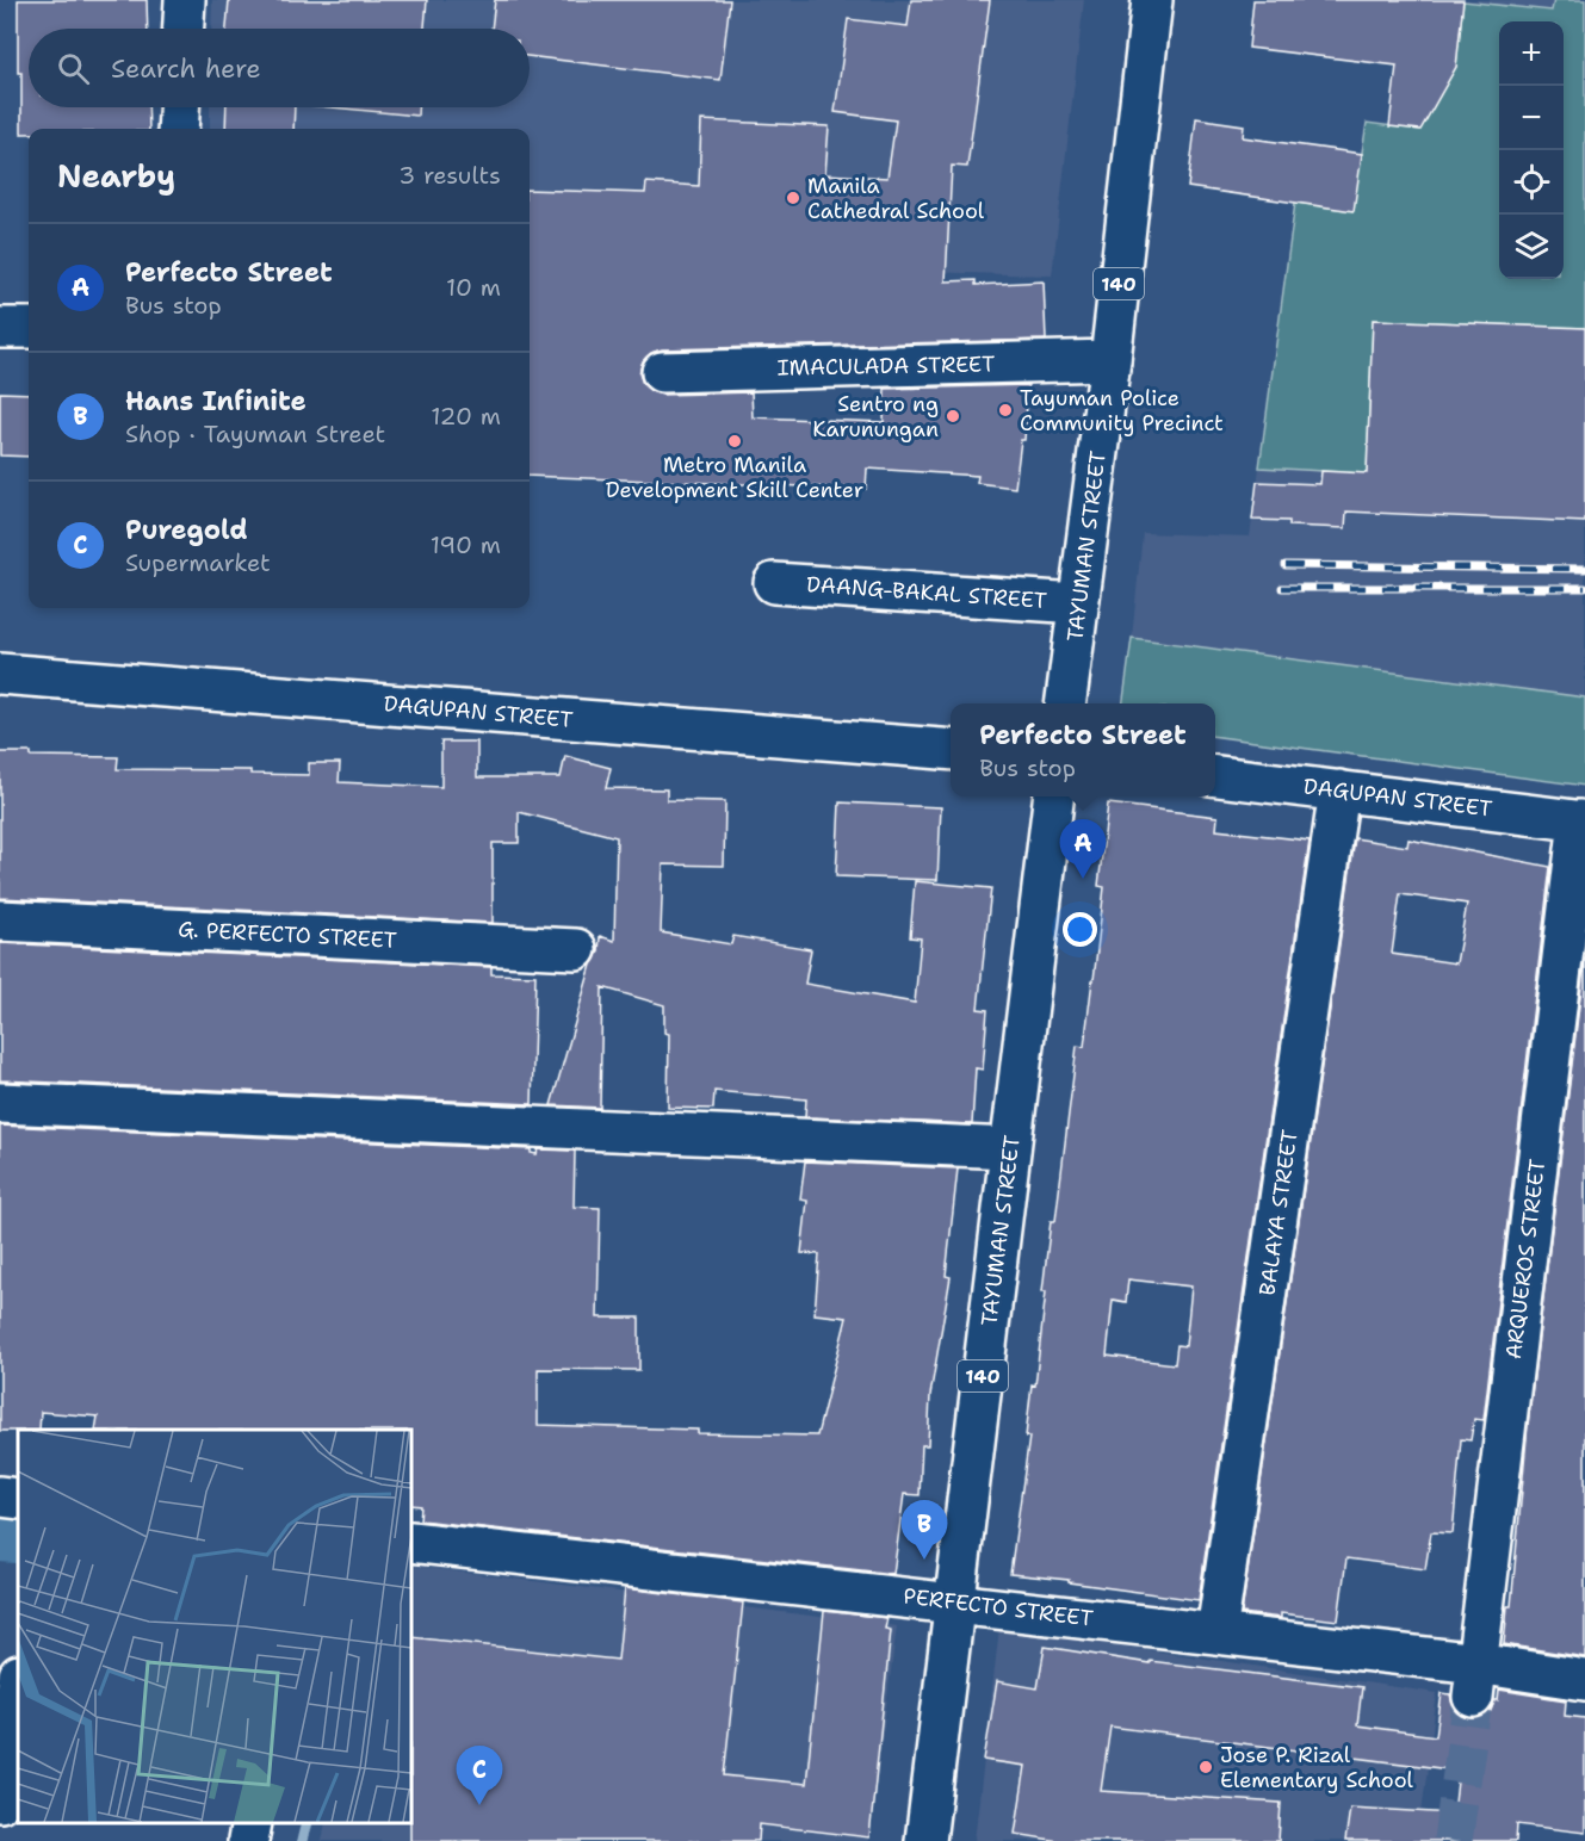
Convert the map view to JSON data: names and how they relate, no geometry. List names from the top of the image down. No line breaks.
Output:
{"streets":{"street":["140","IMACULADA STREET","TAYUMAN STREET","DAANG-BAKAL STREET","DAGUPAN STREET","G. PERFECTO STREET","BALAYA STREET","ARQUEROS STREET","PERFECTO STREET"]},"crossings":[["IMACULADA STREET","TAYUMAN STREET"],["TAYUMAN STREET","DAANG-BAKAL STREET"],["TAYUMAN STREET","PERFECTO STREET"],["DAGUPAN STREET","BALAYA STREET"],["DAGUPAN STREET","ARQUEROS STREET"],["BALAYA STREET","PERFECTO STREET"],["ARQUEROS STREET","PERFECTO STREET"]],"places":["Manila Cathedral School","Tayuman Police Community Precinct","Sentro ng Karunungan","Metro Manila Development Skill Center","Jose P. Rizal Elementary School"],"page":{"map_buttons":["+","−"],"search":"Search here","heading":["Nearby","3 results"],"list":[{"mark":"A","name":"Perfecto Street","note":"Bus stop","value":"10 m"},{"mark":"B","name":"Hans Infinite","note":"Shop · Tayuman Street","value":"120 m"},{"mark":"C","name":"Puregold","note":"Supermarket","value":"190 m"}],"popup":["Perfecto Street","Bus stop"],"pins":["A","B","C"]}}
